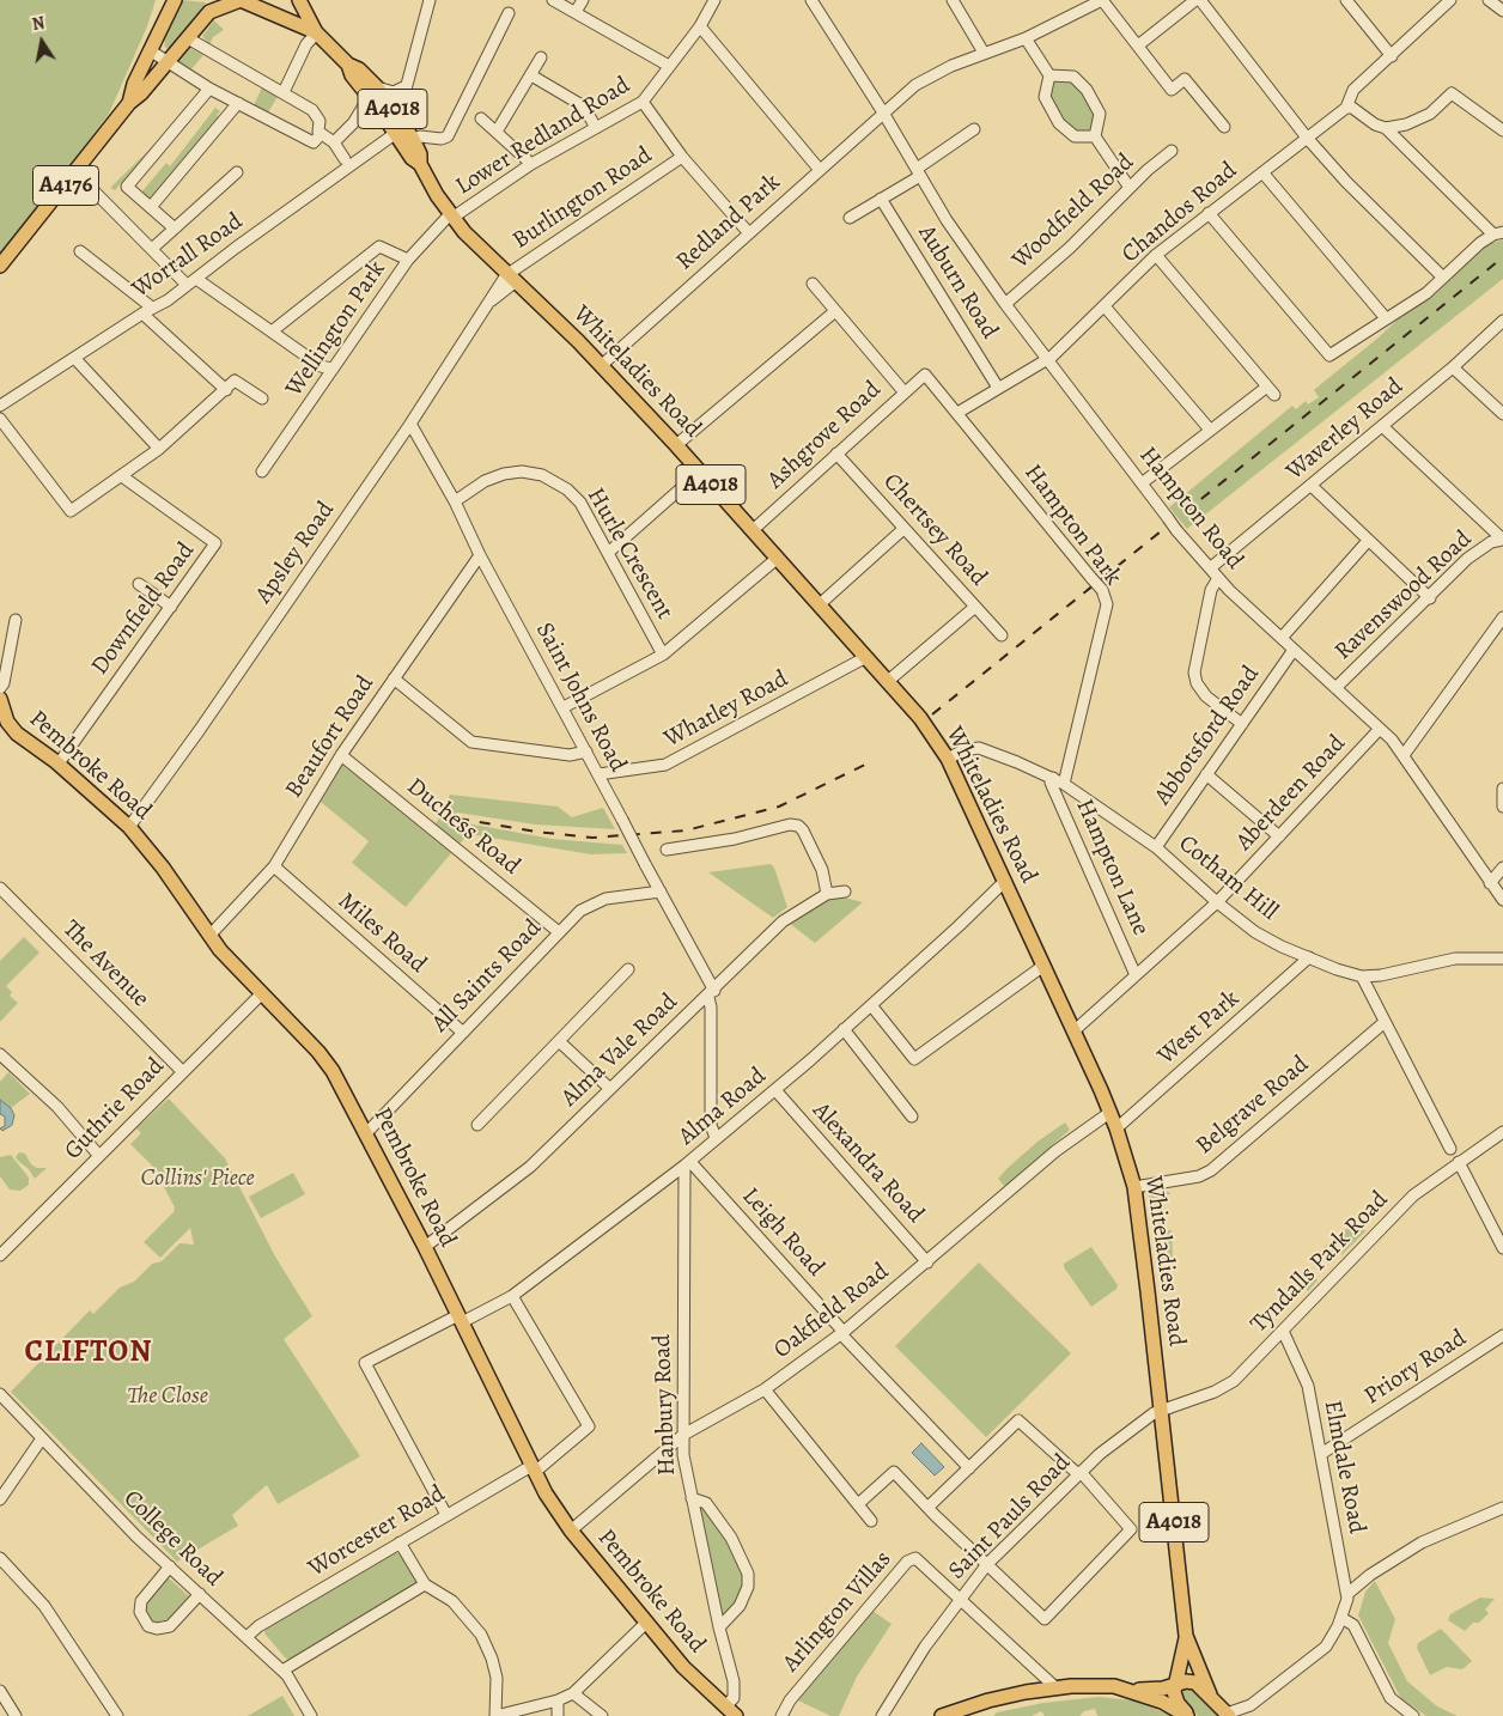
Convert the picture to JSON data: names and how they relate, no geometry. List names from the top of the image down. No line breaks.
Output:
{"streets":{"main road":["A4018","A4176","Whiteladies Road","Pembroke Road"],"street":["Lower Redland Road","Burlington Road","Woodfield Road","Chandos Road","Redland Park","Worrall Road","Auburn Road","Wellington Park","Waverley Road","Ashgrove Road","Hampton Road","Hampton Park","Chertsey Road","Apsley Road","Hurle Crescent","Ravenswood Road","Downfield Road","Saint Johns Road","Whatley Road","Abbotsford Road","Beaufort Road","Aberdeen Road","Duchess Road","Hampton Lane","Cotham Hill","Miles Road","The Avenue","All Saints Road","West Park","Alma Vale Road","Belgrave Road","Alma Road","Guthrie Road","Alexandra Road","Leigh Road","Tyndalls Park Road","Oakfield Road","Priory Road","Hanbury Road","Elmdale Road","Saint Pauls Road","Worcester Road","College Road","Arlington Villas"]},"crossings":[["A4018","Whiteladies Road"],["A4018","Elmdale Road"],["Lower Redland Road","Wellington Park"],["Lower Redland Road","Whiteladies Road"],["A4176","Whiteladies Road"],["Burlington Road","Whiteladies Road"],["Burlington Road","Apsley Road"],["Woodfield Road","Hampton Road"],["Chandos Road","Hampton Road"],["Redland Park","Whiteladies Road"],["Redland Park","Hampton Road"],["Worrall Road","Whiteladies Road"],["Wellington Park","Whiteladies Road"],["Whiteladies Road","Ashgrove Road"],["Whiteladies Road","Apsley Road"],["Whiteladies Road","Whatley Road"],["Whiteladies Road","Aberdeen Road"],["Whiteladies Road","Cotham Hill"],["Whiteladies Road","West Park"],["Whiteladies Road","Belgrave Road"],["Whiteladies Road","Alma Road"],["Whiteladies Road","Tyndalls Park Road"],["Whiteladies Road","Oakfield Road"],["Whiteladies Road","Saint Pauls Road"],["Waverley Road","Hampton Road"],["Ashgrove Road","Hampton Park"],["Ashgrove Road","Chertsey Road"],["Hampton Road","Ravenswood Road"],["Hampton Road","Abbotsford Road"],["Hampton Road","Aberdeen Road"],["Hampton Park","Cotham Hill"],["Apsley Road","Saint Johns Road"],["Apsley Road","Pembroke Road"],["Hurle Crescent","Saint Johns Road"],["Downfield Road","Pembroke Road"],["Saint Johns Road","Whatley Road"],["Saint Johns Road","Beaufort Road"],["Saint Johns Road","All Saints Road"],["Saint Johns Road","Alma Vale Road"],["Saint Johns Road","Alma Road"],["Abbotsford Road","Cotham Hill"],["Beaufort Road","Pembroke Road"],["Beaufort Road","Duchess Road"],["Beaufort Road","Miles Road"],["Pembroke Road","All Saints Road"],["Pembroke Road","Alma Vale Road"],["Pembroke Road","Alma Road"],["Pembroke Road","Guthrie Road"],["Pembroke Road","Oakfield Road"],["Pembroke Road","Hanbury Road"],["Pembroke Road","Worcester Road"],["Aberdeen Road","Hampton Lane"],["Aberdeen Road","Cotham Hill"],["Duchess Road","All Saints Road"],["Hampton Lane","Cotham Hill"],["Cotham Hill","West Park"],["Miles Road","All Saints Road"],["The Avenue","Guthrie Road"],["Alma Road","Alexandra Road"],["Alma Road","Leigh Road"],["Alma Road","Hanbury Road"],["Alma Road","Worcester Road"],["Alexandra Road","Oakfield Road"],["Leigh Road","Oakfield Road"],["Leigh Road","Hanbury Road"],["Tyndalls Park Road","Elmdale Road"],["Tyndalls Park Road","Saint Pauls Road"],["Oakfield Road","Hanbury Road"],["Priory Road","Elmdale Road"],["Saint Pauls Road","Arlington Villas"],["Worcester Road","College Road"]],"districts":["CLIFTON"],"parks":["Collins' Piece","The Close"],"north":"top"}
